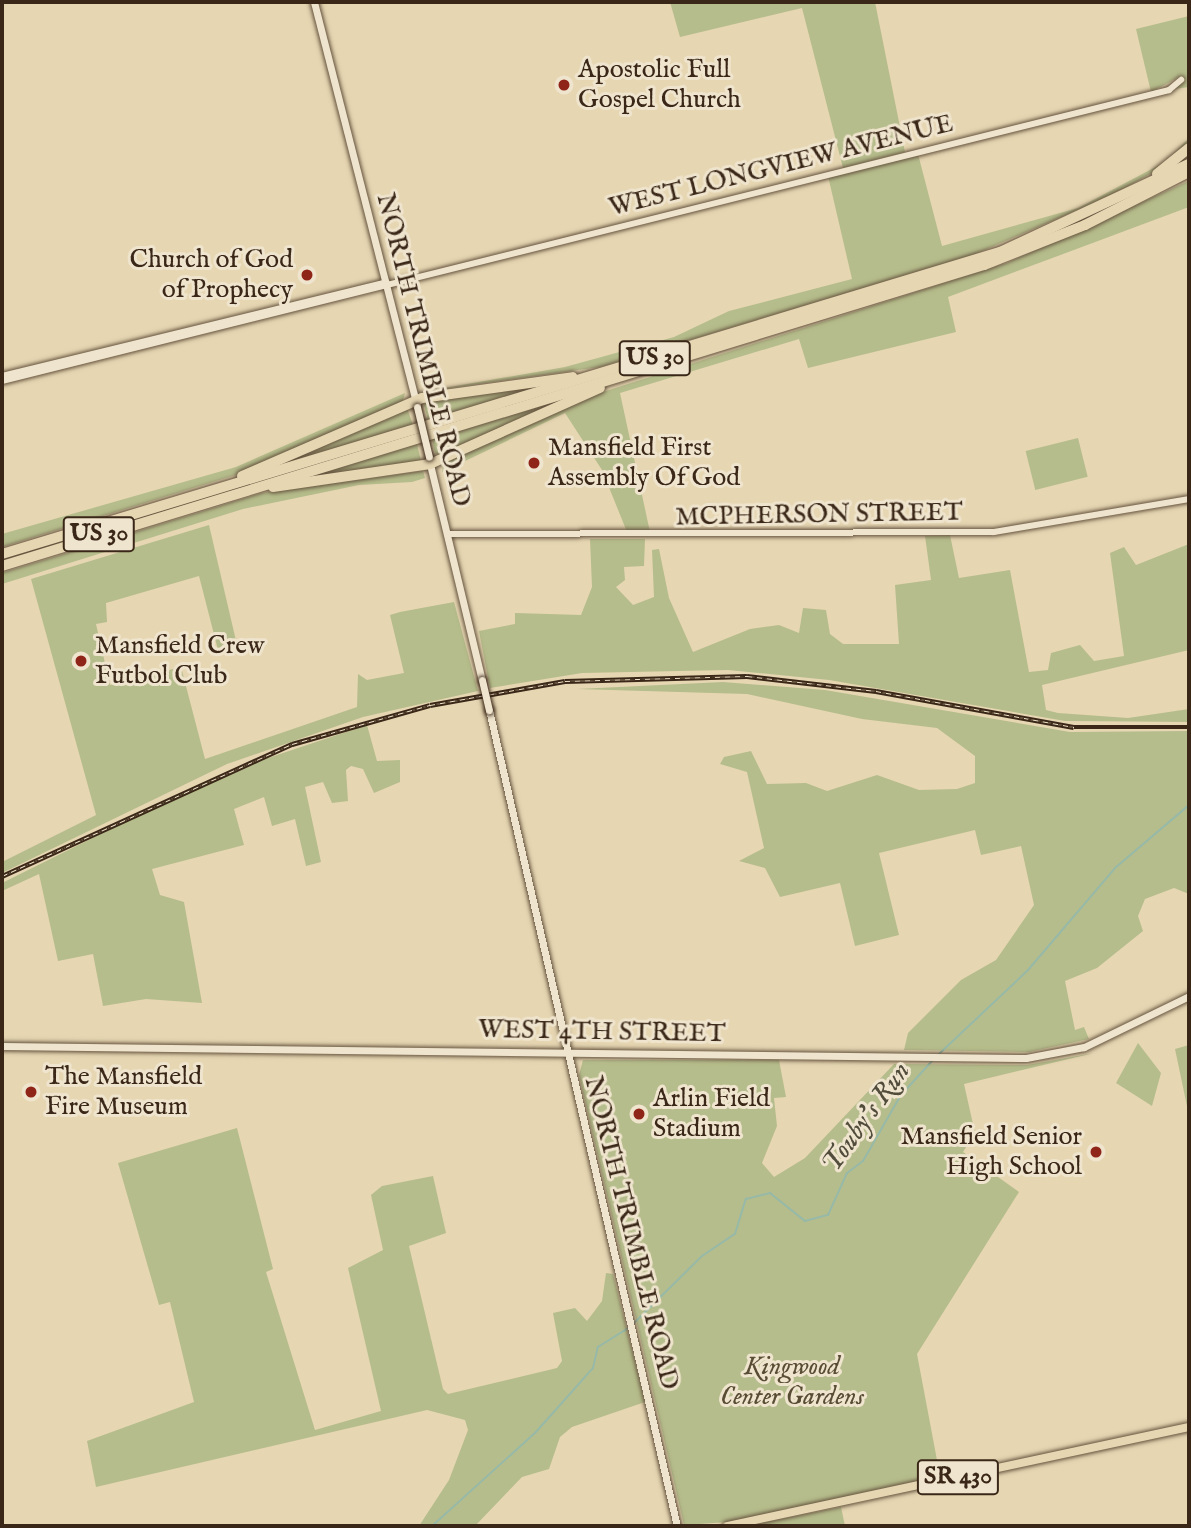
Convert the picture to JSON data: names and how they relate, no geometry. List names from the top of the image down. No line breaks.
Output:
{"streets":{"highway":["US 30"],"main road":["NORTH TRIMBLE ROAD","WEST 4TH STREET","SR 430"],"street":["WEST LONGVIEW AVENUE","MCPHERSON STREET"]},"crossings":[["WEST LONGVIEW AVENUE","NORTH TRIMBLE ROAD"],["NORTH TRIMBLE ROAD","MCPHERSON STREET"],["NORTH TRIMBLE ROAD","WEST 4TH STREET"]],"water":["Touby's Run"],"parks":["Kingwood Center Gardens"],"places":["Apostolic Full Gospel Church","Church of God of Prophecy","Mansfield First Assembly Of God","Mansfield Crew Futbol Club","The Mansfield Fire Museum","Arlin Field Stadium","Mansfield Senior High School"]}
